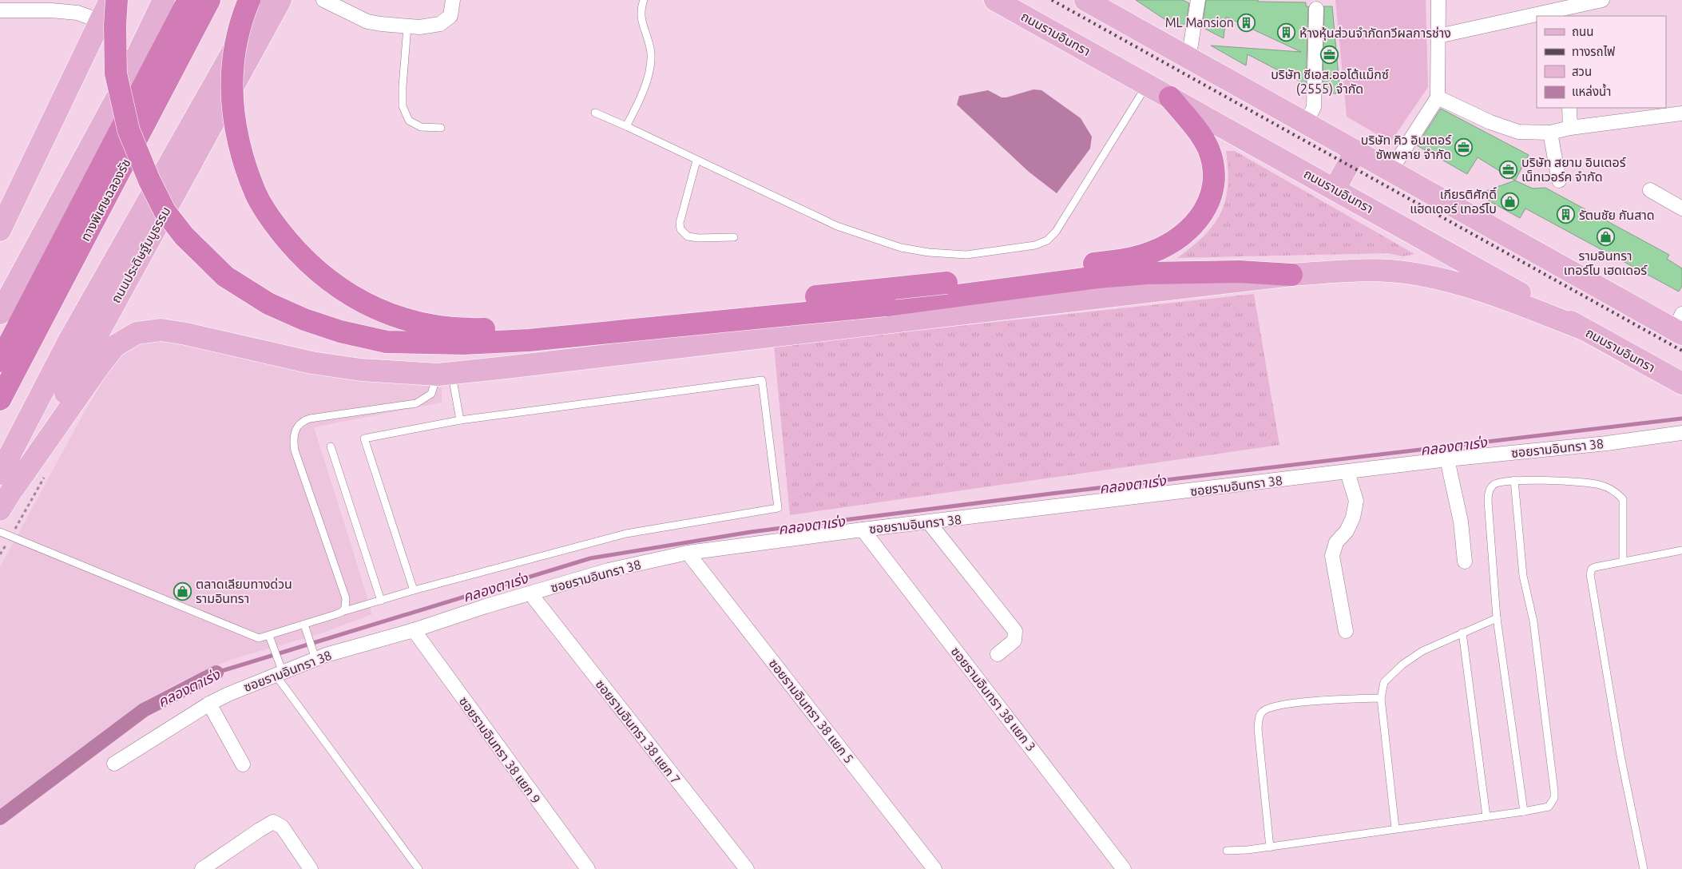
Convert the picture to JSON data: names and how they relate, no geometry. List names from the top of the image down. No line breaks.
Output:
{"streets":{"highway":["ทางพิเศษฉลองรัช"],"main road":["ถนนรามอินทรา","ถนนประดิษฐ์มนูธรรม"],"street":["ซอยรามอินทรา 38","ซอยรามอินทรา 38 แยก 3","ซอยรามอินทรา 38 แยก 5","ซอยรามอินทรา 38 แยก 7","ซอยรามอินทรา 38 แยก 9"]},"crossings":[["ซอยรามอินทรา 38","ซอยรามอินทรา 38 แยก 3"],["ซอยรามอินทรา 38","ซอยรามอินทรา 38 แยก 5"],["ซอยรามอินทรา 38","ซอยรามอินทรา 38 แยก 7"],["ซอยรามอินทรา 38","ซอยรามอินทรา 38 แยก 9"]],"water":["คลองตาเร่ง"],"places":{"building":["ML Mansion","ห้างหุ้นส่วนจำกัดทวีผลการช่าง","รัตนชัย กันสาด"],"office":["บริษัท ซีเอส.ออโต้แม็กซ์ (2555) จำกัด","บริษัท คิว อินเตอร์ ซัพพลาย จำกัด","บริษัท สยาม อินเตอร์ เน็ทเวอร์ค จำกัด"],"shop":["เกียรติศักดิ์ แฮดเดอร์ เทอร์โบ","รามอินทรา เทอร์โบ เฮดเดอร์","ตลาดเลียบทางด่วน รามอินทรา"]},"legend":["ถนน","ทางรถไฟ","สวน","แหล่งน้ำ"]}
